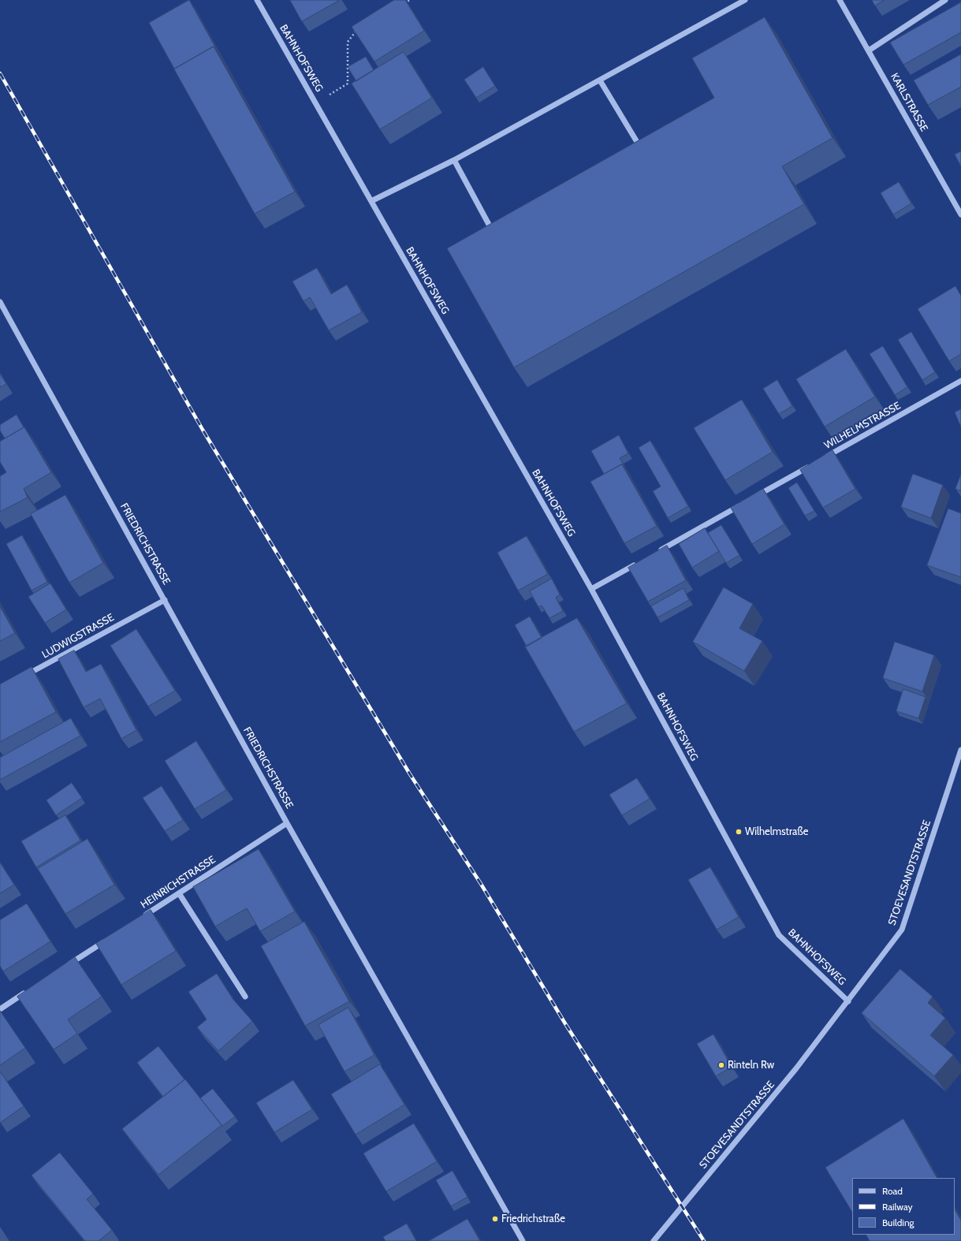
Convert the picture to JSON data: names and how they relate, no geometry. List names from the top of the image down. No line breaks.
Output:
{"streets":{"street":["BAHNHOFSWEG","KARLSTRASSE","WILHELMSTRASSE","FRIEDRICHSTRASSE","LUDWIGSTRASSE","STOEVESANDTSTRASSE","HEINRICHSTRASSE"]},"crossings":[["BAHNHOFSWEG","STOEVESANDTSTRASSE"],["FRIEDRICHSTRASSE","LUDWIGSTRASSE"],["FRIEDRICHSTRASSE","HEINRICHSTRASSE"]],"places":["Wilhelmstraße","Rinteln Rw","Friedrichstraße"],"legend":["Road","Railway","Building"]}
